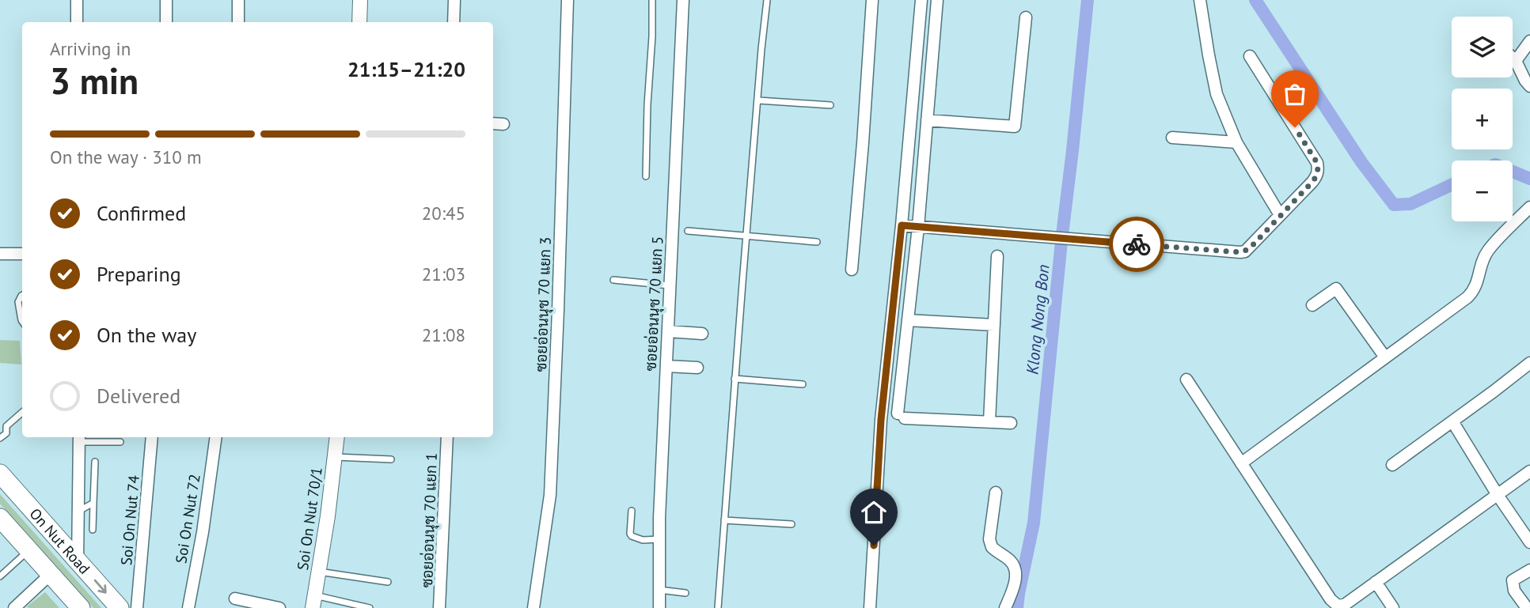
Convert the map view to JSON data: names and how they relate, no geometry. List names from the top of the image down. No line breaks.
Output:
{"streets":{"main road":["On Nut Road"],"street":["ซอยอ่อนนุช 70 แยก 5","ซอยอ่อนนุช 70 แยก 3","Soi On Nut 72","Soi On Nut 70/1","Soi On Nut 74","ซอยอ่อนนุช 70 แยก 1"]},"water":["Klong Nong Bon"],"page":{"map_buttons":["+","−"],"heading":["3 min","Arriving in","21:15–21:20"],"bar":"On the way · 310 m","list":[["Confirmed","20:45"],["Preparing","21:03"],["On the way","21:08"],"Delivered"]}}
